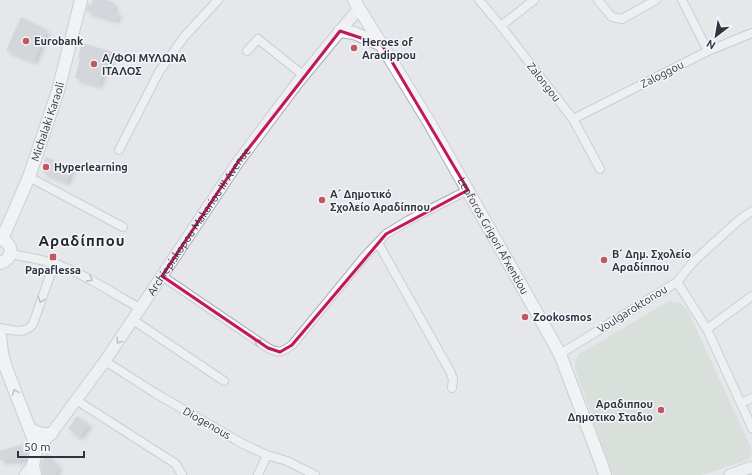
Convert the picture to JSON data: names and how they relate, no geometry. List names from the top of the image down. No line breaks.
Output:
{"streets":{"main road":["Michalaki Karaoli","Leoforos Grigori Afxentiou"],"street":["Zaloggou","Zalongou","Archiepiskopou Makariou III Avenue","Voulgaroktonou","Diogenous"]},"crossings":[["Zaloggou","Zalongou"],["Archiepiskopou Makariou III Avenue","Leoforos Grigori Afxentiou"],["Archiepiskopou Makariou III Avenue","Diogenous"],["Leoforos Grigori Afxentiou","Voulgaroktonou"]],"districts":["Αραδίππου"],"places":{"other":["Eurobank","Heroes of Aradippou","Α/ΦΟΙ ΜΥΛΩΝΑ ΙΤΑΛΟΣ","Hyperlearning","Α´ Δημοτικό Σχολείο Αραδίππου","Β´ Δημ. Σχολείο Αραδίππου","Zookosmos","Αραδιππου Δημοτικο Σταδιο"],"transit":["Papaflessa"]},"scale_bar":"50 m","north":"bottom left"}
